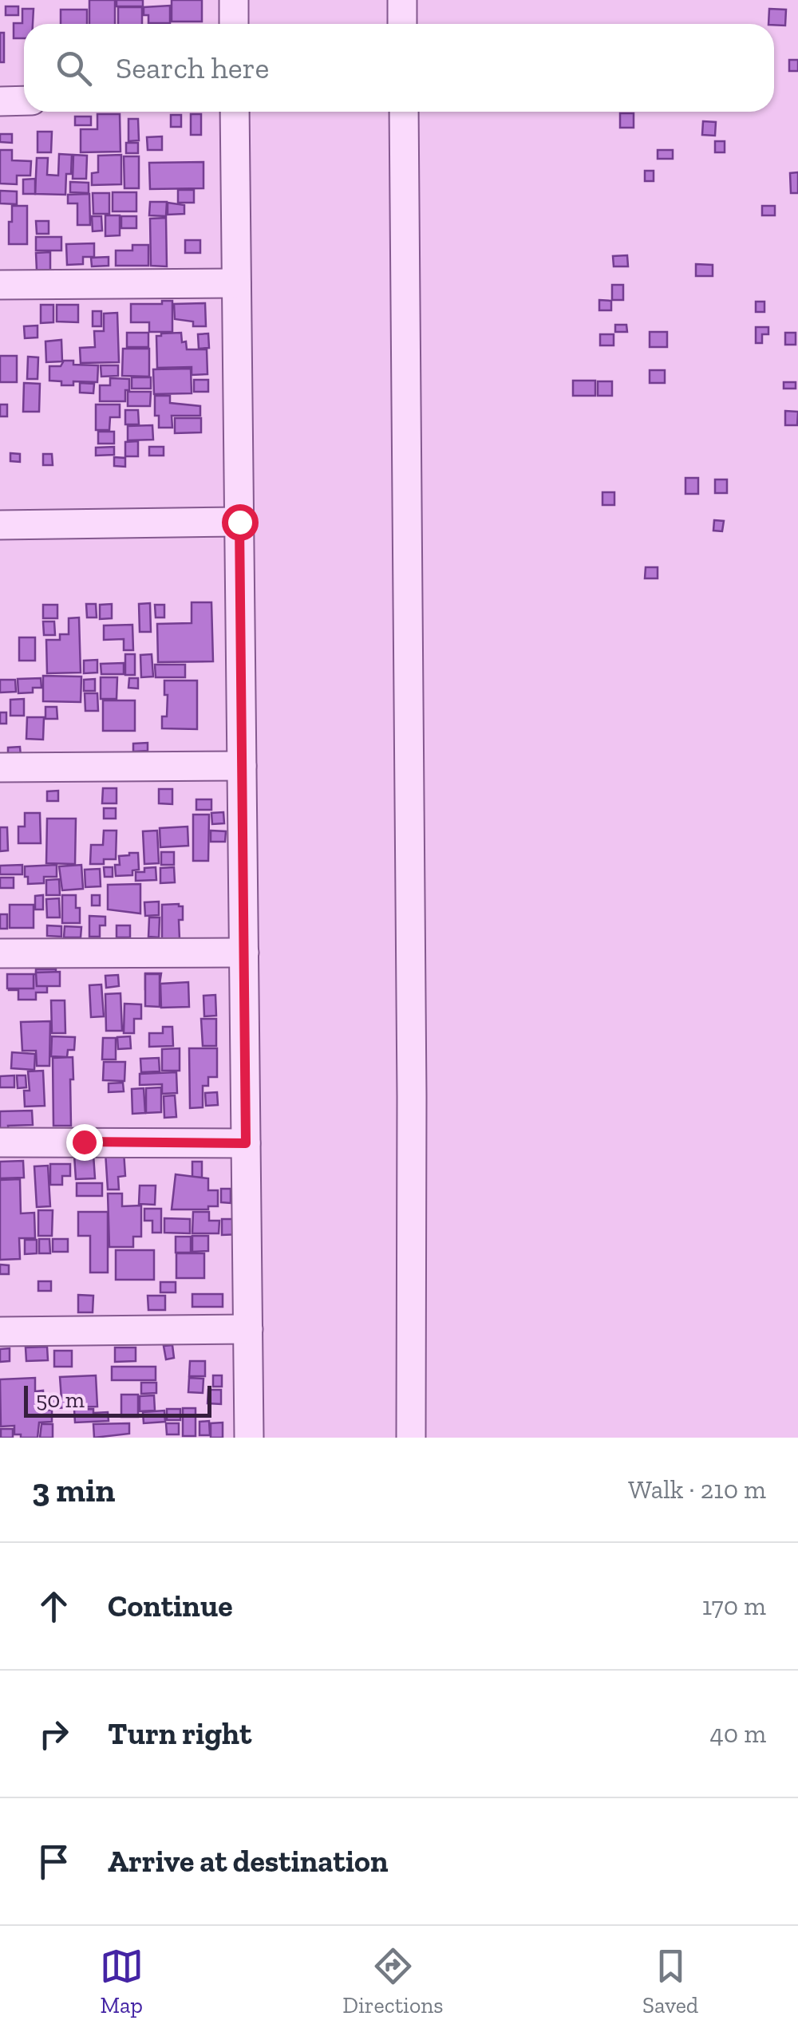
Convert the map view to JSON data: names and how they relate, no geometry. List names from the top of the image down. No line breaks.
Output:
{"scale_bar":"50 m","page":{"search":"Search here","scale":"50 m","heading":["3 min","Walk · 210 m"],"list":[["Continue","170 m"],["Turn right","40 m"],"Arrive at destination"],"nav":["Map","Directions","Saved"]}}
